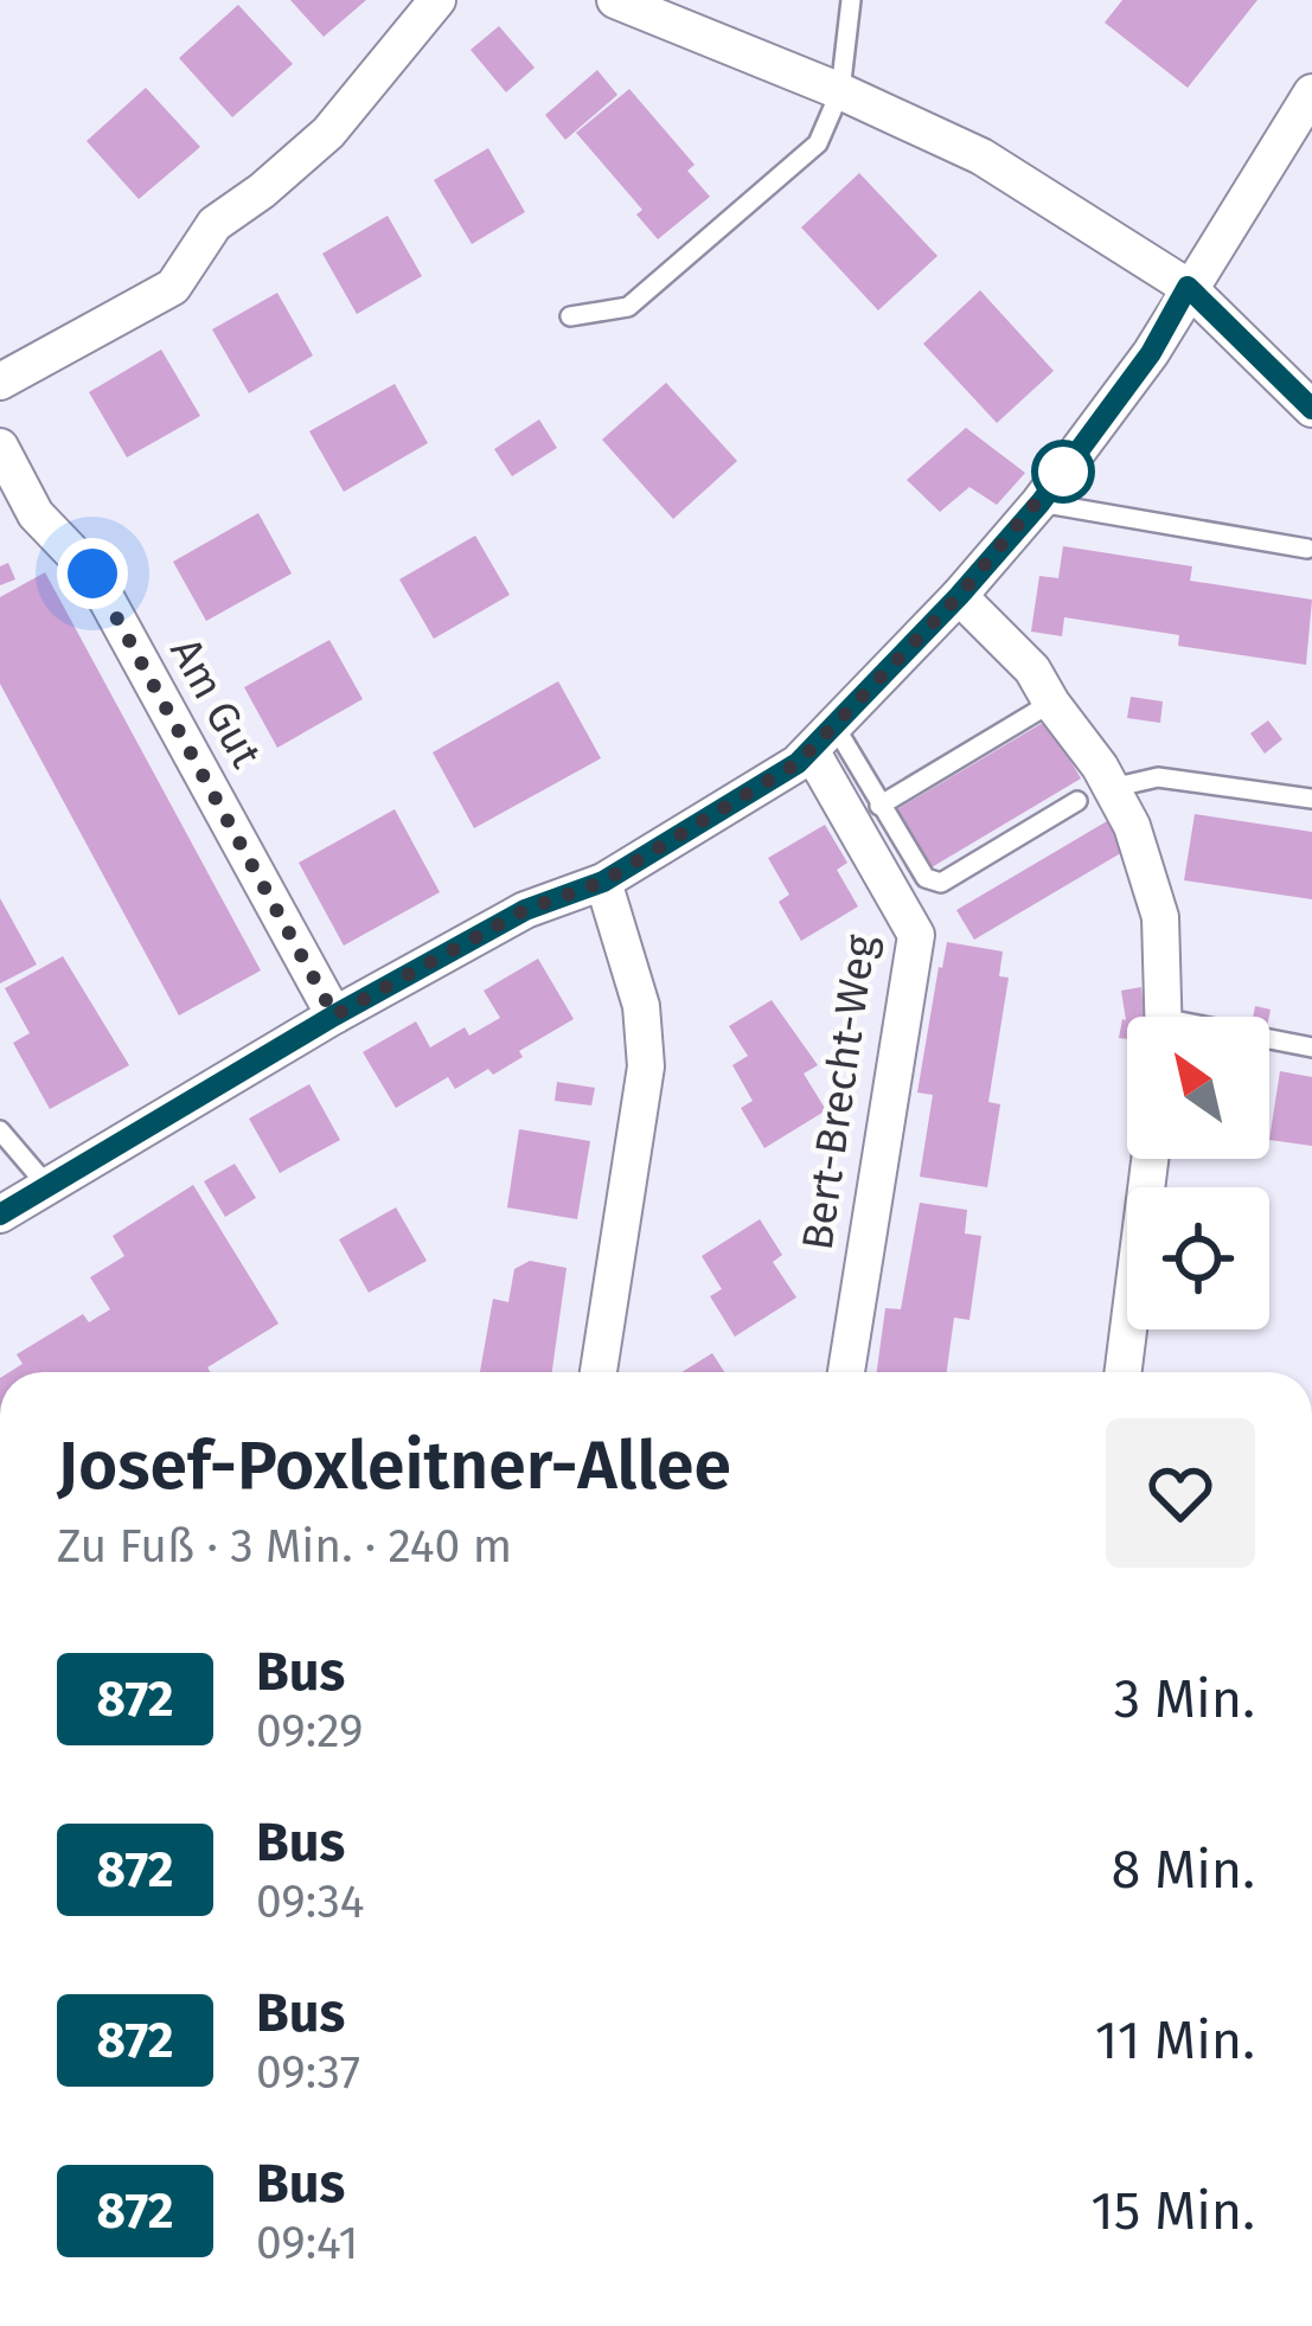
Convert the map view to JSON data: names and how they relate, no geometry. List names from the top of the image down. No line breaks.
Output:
{"streets":{"street":["Am Gut","Bert-Brecht-Weg"]},"lines":["bus line 872"],"north":"top left","page":{"heading":["Josef-Poxleitner-Allee","Zu Fuß · 3 Min. · 240 m"],"list":[{"mark":"872","name":"Bus","note":"09:29","value":"3 Min."},{"mark":"872","name":"Bus","note":"09:34","value":"8 Min."},{"mark":"872","name":"Bus","note":"09:37","value":"11 Min."},{"mark":"872","name":"Bus","note":"09:41","value":"15 Min."}]}}
